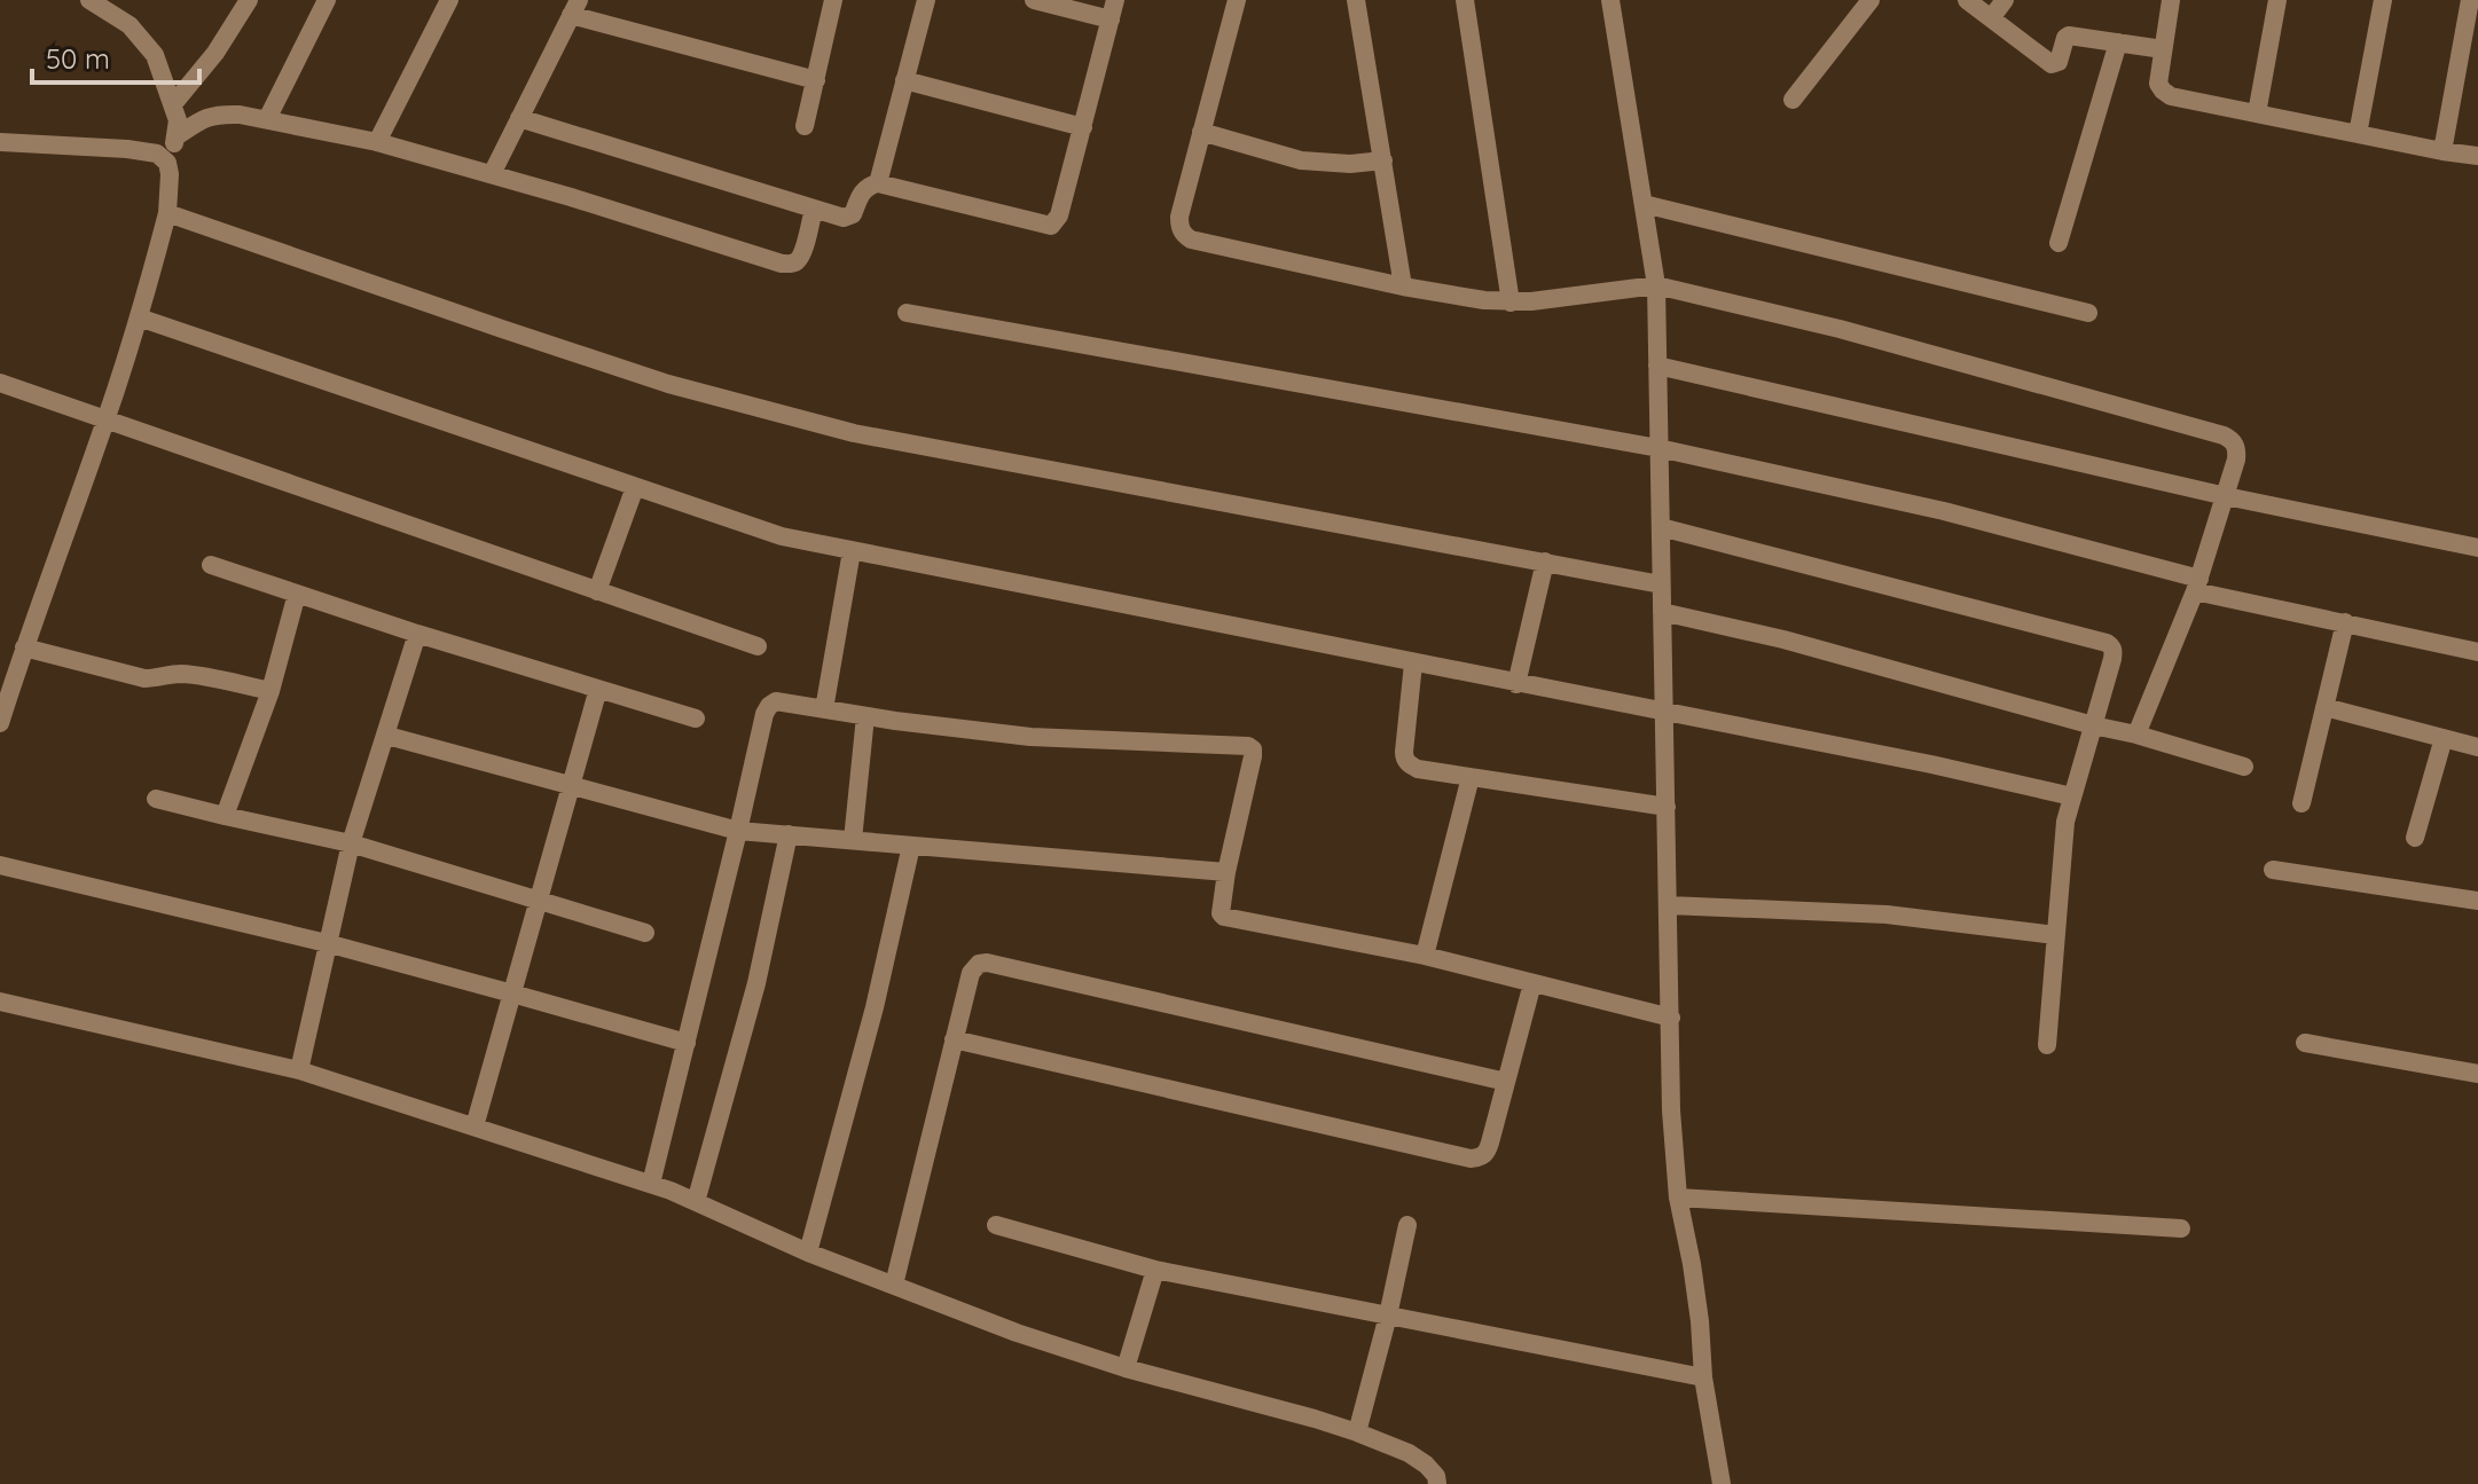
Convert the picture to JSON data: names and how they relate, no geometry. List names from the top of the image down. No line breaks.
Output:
{"scale_bar":"50 m"}
